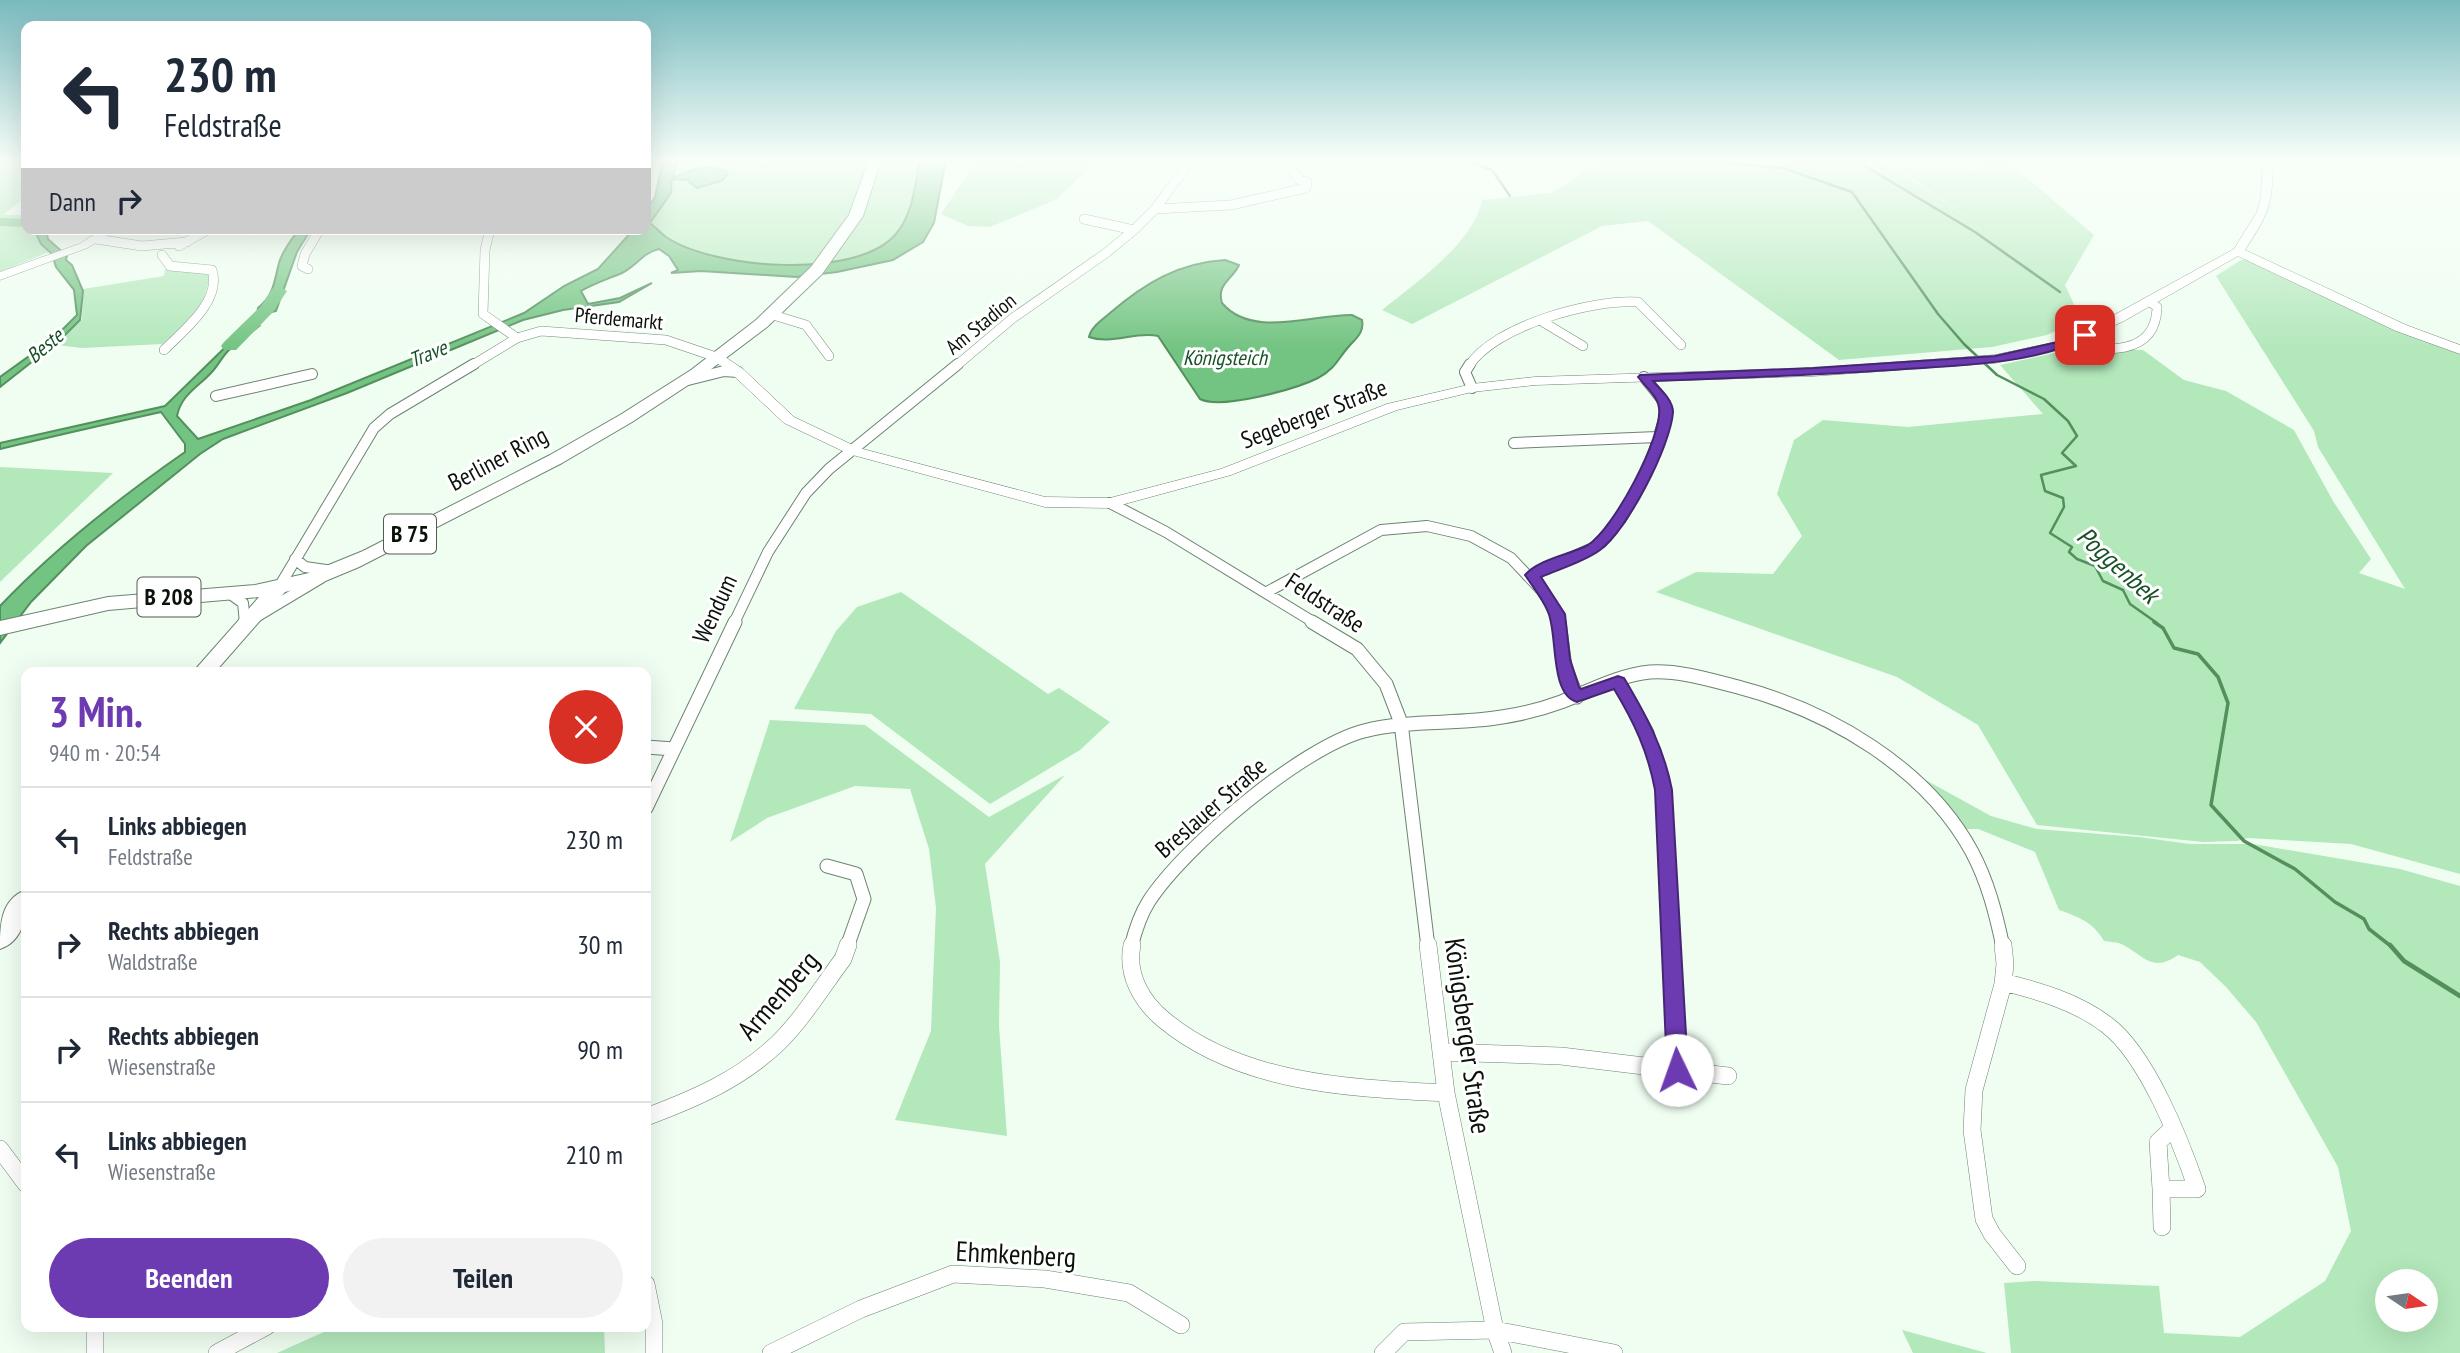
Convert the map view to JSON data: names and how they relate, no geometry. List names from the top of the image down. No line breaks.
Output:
{"streets":{"main road":["Segeberger Straße","Berliner Ring","B 75","B 208"],"street":["Pferdemarkt","Am Stadion","Feldstraße","Wendum","Breslauer Straße","Armenberg","Königsberger Straße","Ehmkenberg"]},"crossings":[["Pferdemarkt","Segeberger Straße"],["Pferdemarkt","Berliner Ring"],["Pferdemarkt","B 75"],["Am Stadion","Segeberger Straße"],["Am Stadion","Wendum"],["Segeberger Straße","Berliner Ring"],["Segeberger Straße","B 75"],["Segeberger Straße","Feldstraße"],["Segeberger Straße","Wendum"],["Berliner Ring","B 75"],["Feldstraße","Breslauer Straße"],["Feldstraße","Königsberger Straße"],["Breslauer Straße","Königsberger Straße"]],"water":["Beste","Trave","Königsteich","Poggenbek"],"north":"right","page":{"turn":["230 m","Feldstraße"],"then":"Dann","heading":["3 Min.","940 m · 20:54"],"list":[{"name":"Links abbiegen","note":"Feldstraße","value":"230 m"},{"name":"Rechts abbiegen","note":"Waldstraße","value":"30 m"},{"name":"Rechts abbiegen","note":"Wiesenstraße","value":"90 m"},{"name":"Links abbiegen","note":"Wiesenstraße","value":"210 m"}],"buttons":["Beenden","Teilen"]}}
